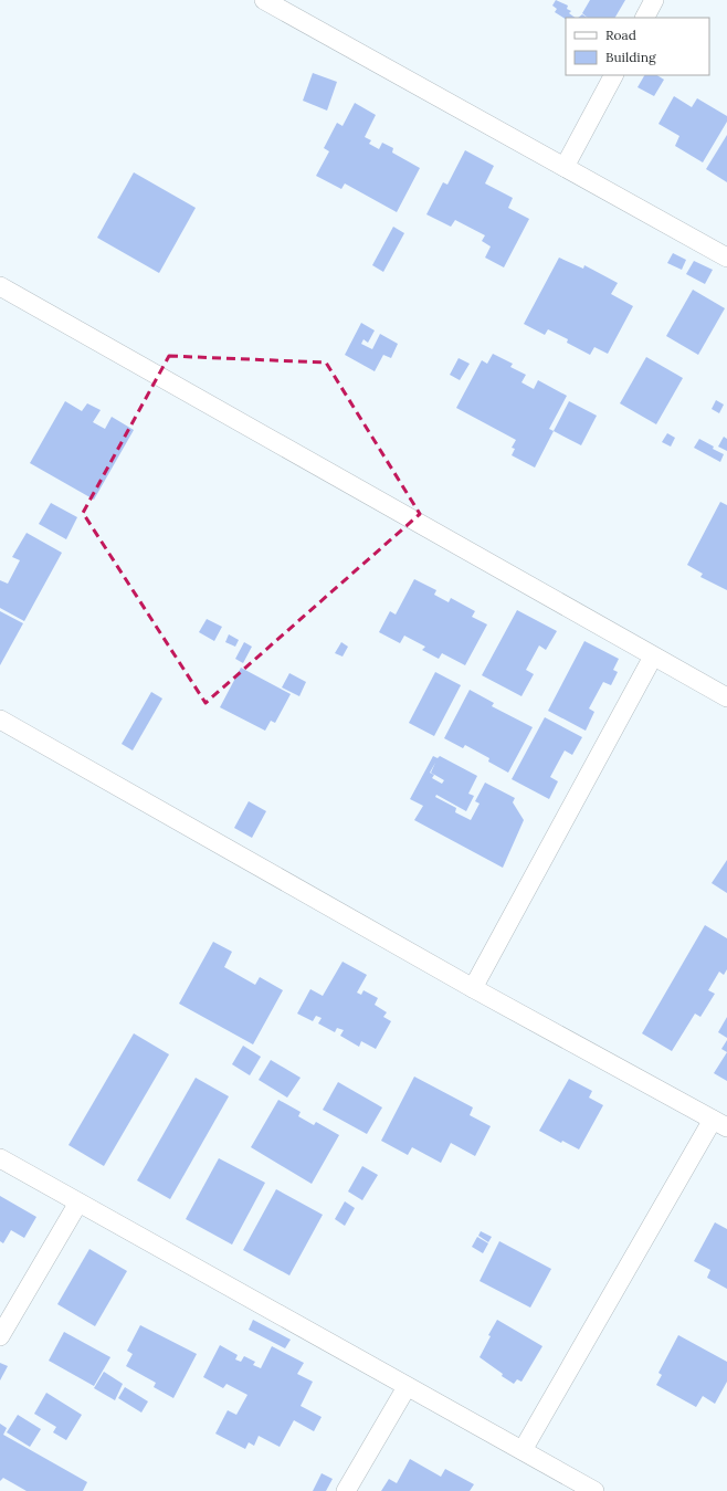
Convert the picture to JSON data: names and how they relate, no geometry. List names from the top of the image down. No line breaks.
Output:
{"legend":["Road","Building"]}
